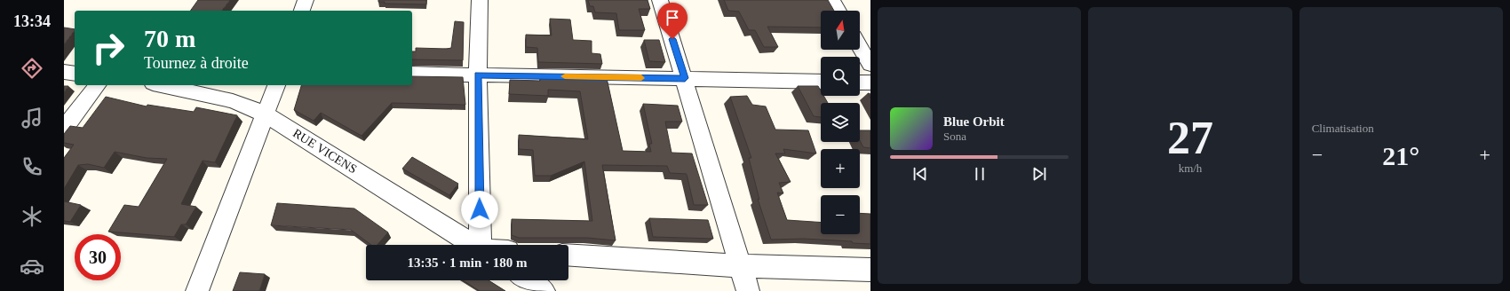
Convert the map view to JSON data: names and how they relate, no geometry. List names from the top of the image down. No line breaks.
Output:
{"streets":{"street":["RUE VICENS"]},"north":"top","page":{"tabs":"13:34","tile":[["27","km/h"],"Climatisation"],"map_buttons":["+","−"],"turn":["70 m","Tournez à droite"],"song":["Blue Orbit","Sona"],"heat":["−","21°","+"],"limit":"30","trip":"13:35 · 1 min · 180 m"}}
